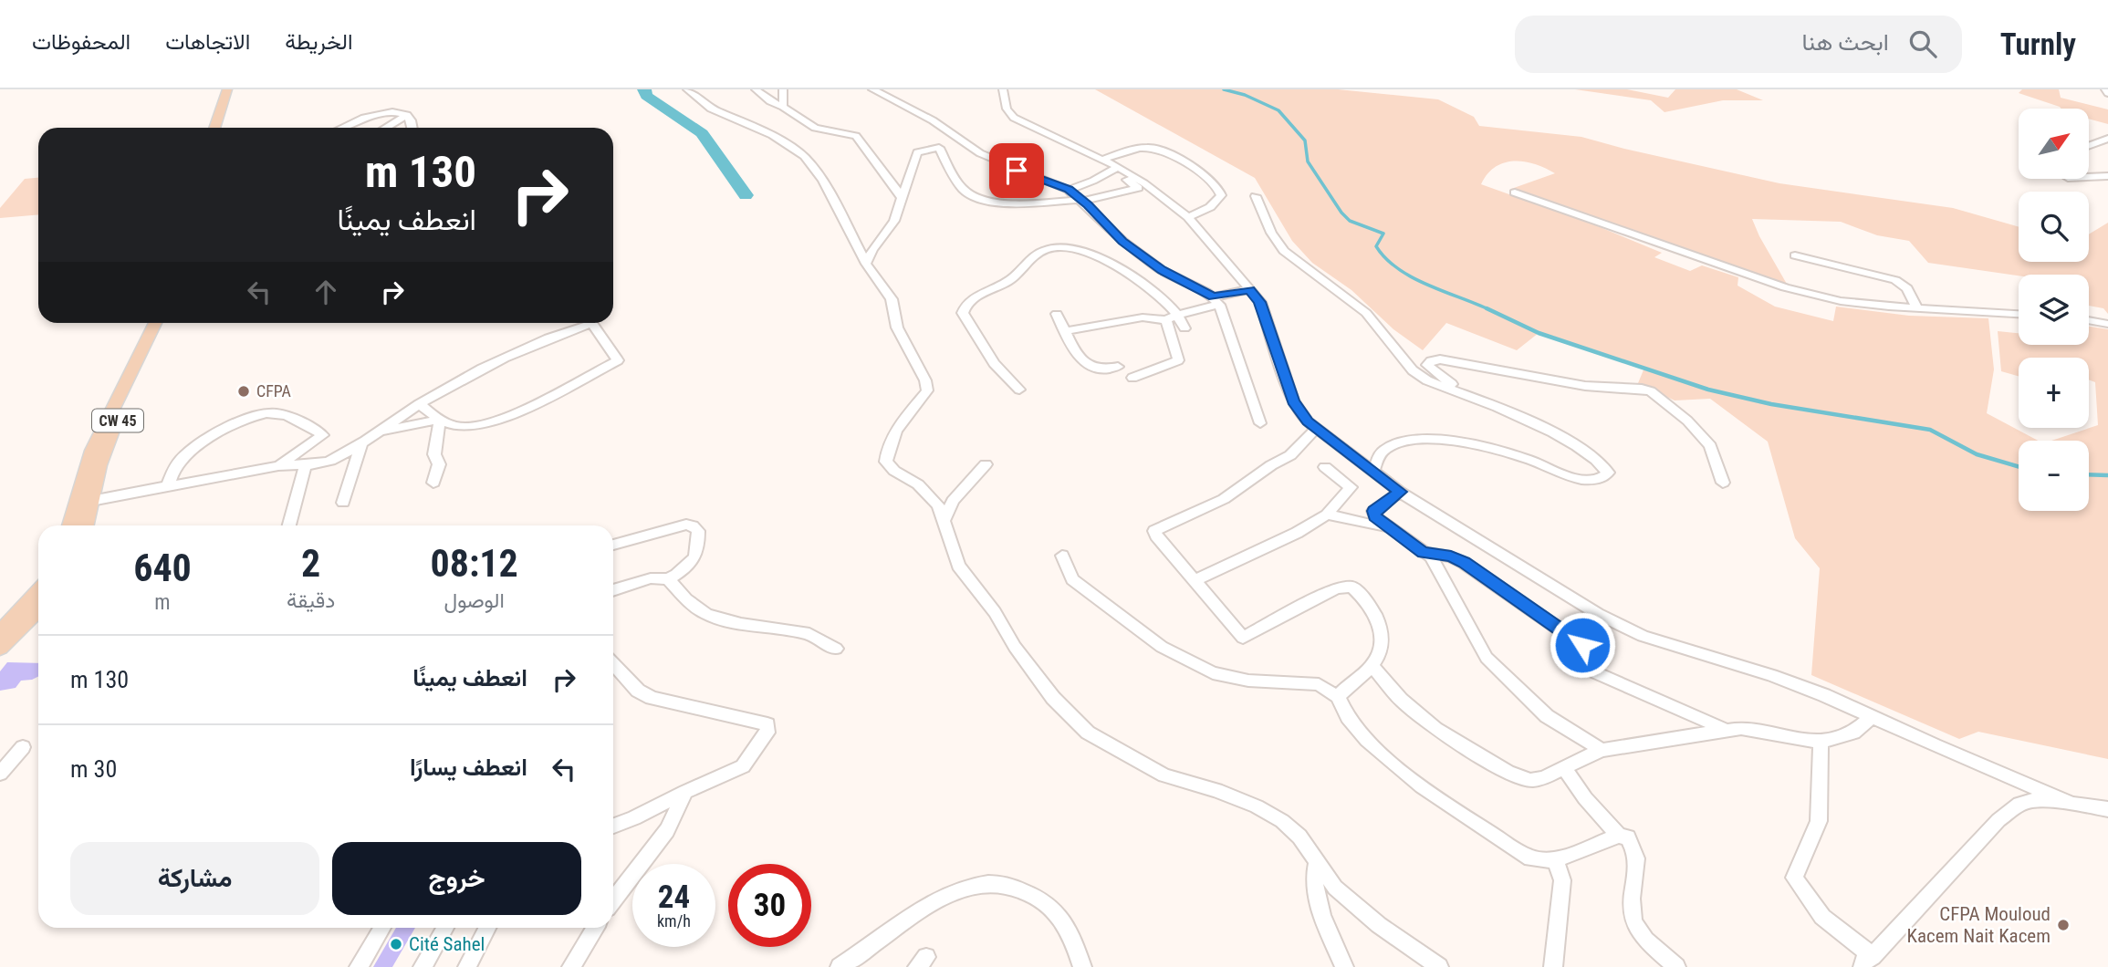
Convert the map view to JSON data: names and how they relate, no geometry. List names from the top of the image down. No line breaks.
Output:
{"streets":{"main road":["CW 45"]},"places":["CFPA","CFPA Mouloud Kacem Nait Kacem","Cité Sahel"],"north":"top right","page":{"header":"Turnly","search":"ابحث هنا","nav":["الخريطة","الاتجاهات","المحفوظات"],"map_buttons":["+","−"],"turn":["130 m","انعطف يمينًا"],"eta":["08:12","الوصول","2","دقيقة","640","m"],"list":[{"name":"انعطف يمينًا","value":"130 m"},{"name":"انعطف يسارًا","value":"30 m"}],"buttons":["خروج","مشاركة"],"speed":"24 km/h","limit":"30"}}
